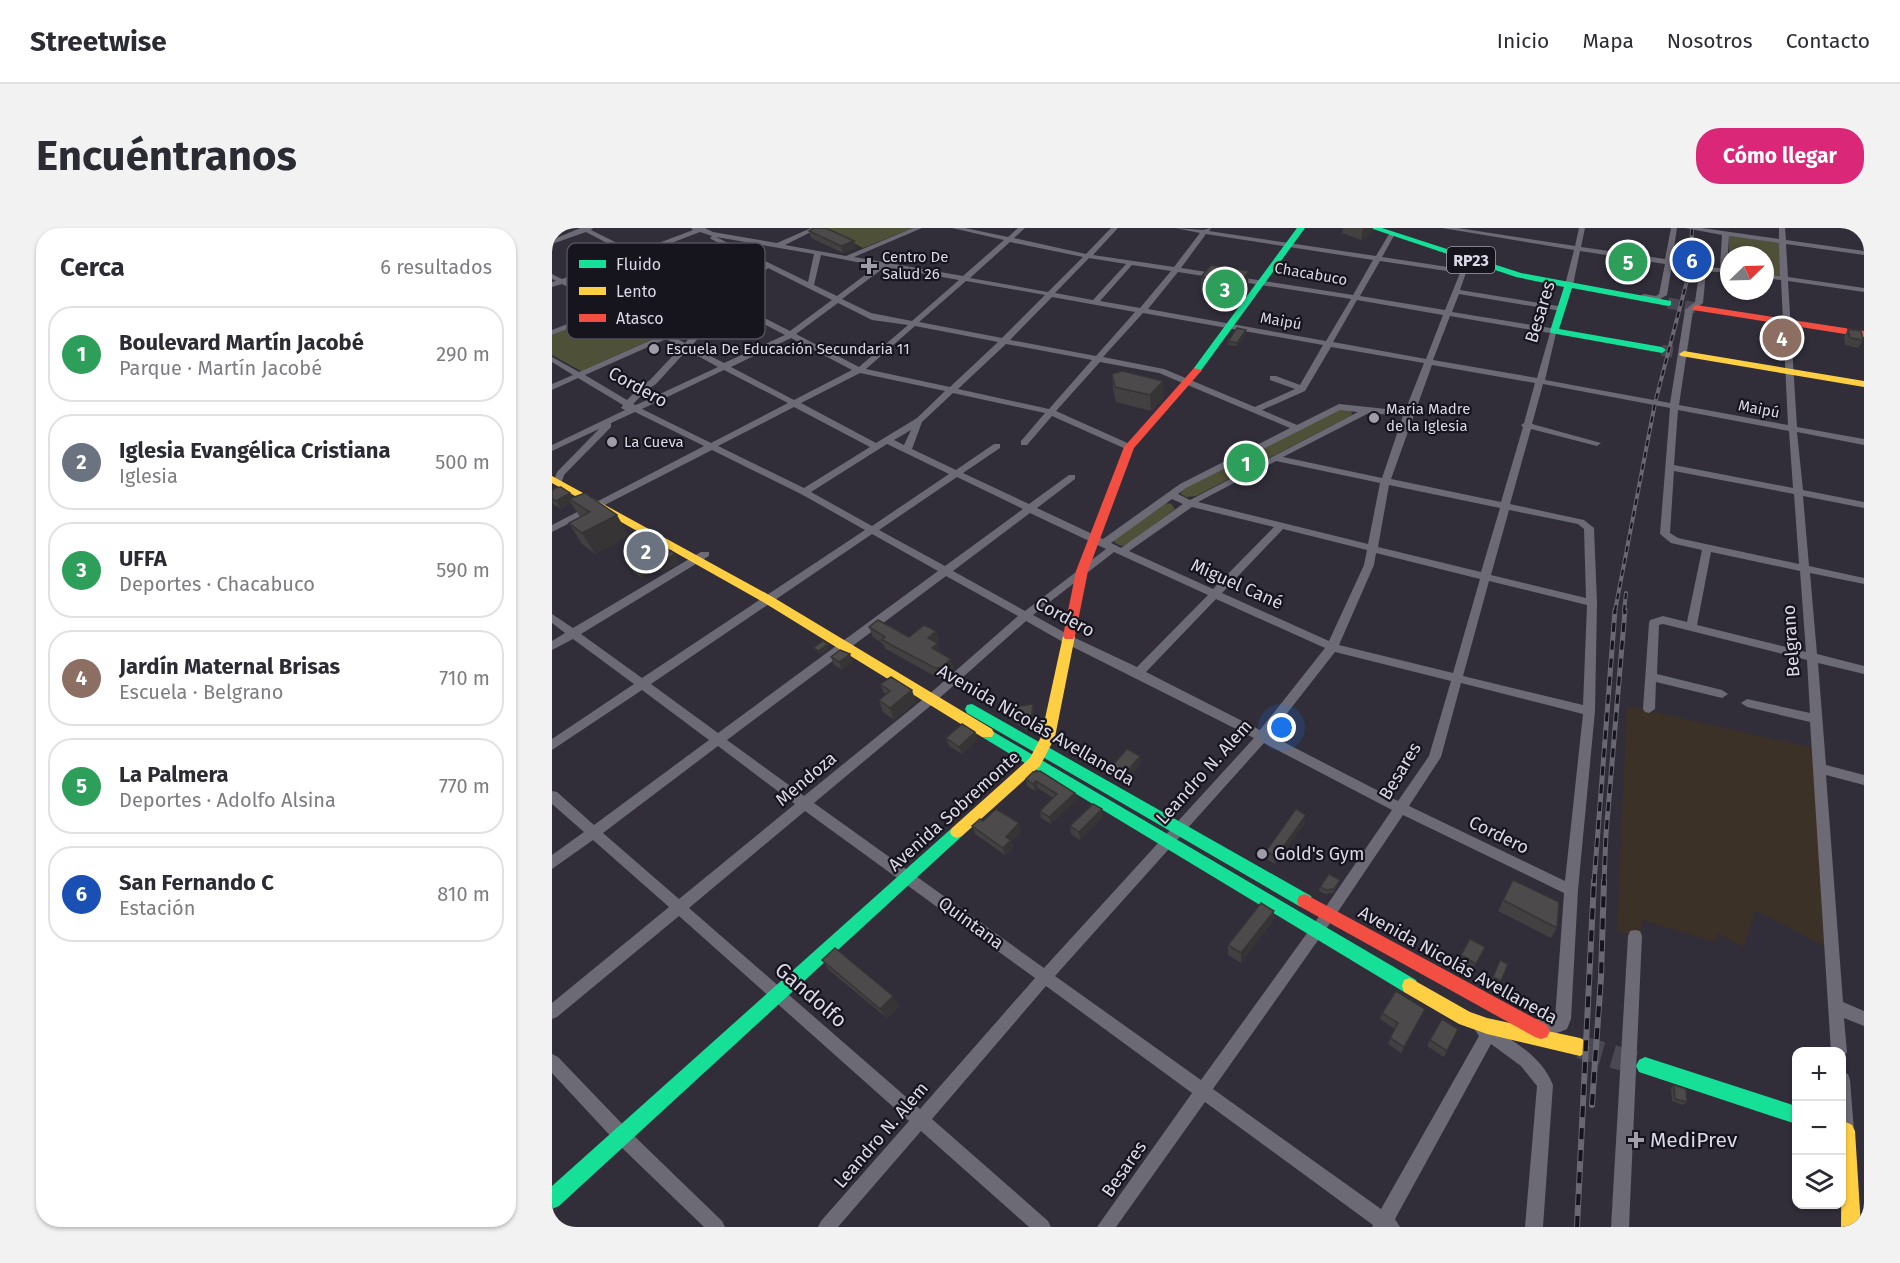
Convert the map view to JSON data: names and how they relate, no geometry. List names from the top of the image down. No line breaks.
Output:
{"streets":{"main road":["RP23","Chacabuco","Besares","Avenida Nicolás Avellaneda","Avenida Sobremonte"],"street":["Maipú","Cordero","Miguel Cané","Belgrano","Leandro N. Alem","Mendoza","Quintana","Gandolfo"]},"crossings":[["RP23","Besares"],["RP23","Leandro N. Alem"],["Chacabuco","Besares"],["Chacabuco","Leandro N. Alem"],["Chacabuco","Avenida Sobremonte"],["Besares","Maipú"],["Besares","Cordero"],["Besares","Miguel Cané"],["Besares","Avenida Nicolás Avellaneda"],["Besares","Quintana"],["Maipú","Belgrano"],["Maipú","Leandro N. Alem"],["Maipú","Avenida Sobremonte"],["Cordero","Leandro N. Alem"],["Cordero","Mendoza"],["Cordero","Avenida Sobremonte"],["Miguel Cané","Leandro N. Alem"],["Miguel Cané","Mendoza"],["Miguel Cané","Avenida Sobremonte"],["Avenida Nicolás Avellaneda","Leandro N. Alem"],["Avenida Nicolás Avellaneda","Mendoza"],["Avenida Nicolás Avellaneda","Avenida Sobremonte"],["Leandro N. Alem","Quintana"],["Leandro N. Alem","Gandolfo"],["Mendoza","Avenida Sobremonte"],["Mendoza","Quintana"],["Mendoza","Gandolfo"],["Avenida Sobremonte","Quintana"],["Avenida Sobremonte","Gandolfo"]],"places":{"health":["Centro De Salud 26","MediPrev"],"other":["Escuela De Educación Secundaria 11","Maria Madre de la Iglesia","La Cueva","Gold's Gym"]},"legend":["Fluido","Lento","Atasco"],"north":"top right","page":{"header":"Streetwise","nav":["Inicio","Mapa","Nosotros","Contacto"],"buttons":"Cómo llegar","title":"Encuéntranos","heading":["Cerca","6 resultados"],"pins":["6","5","3","4","1","2"],"list":[{"mark":"1","name":"Boulevard Martín Jacobé","note":"Parque · Martín Jacobé","value":"290 m"},{"mark":"2","name":"Iglesia Evangélica Cristiana","note":"Iglesia","value":"500 m"},{"mark":"3","name":"UFFA","note":"Deportes · Chacabuco","value":"590 m"},{"mark":"4","name":"Jardín Maternal Brisas","note":"Escuela · Belgrano","value":"710 m"},{"mark":"5","name":"La Palmera","note":"Deportes · Adolfo Alsina","value":"770 m"},{"mark":"6","name":"San Fernando C","note":"Estación","value":"810 m"}],"map_buttons":["+","−"]}}
